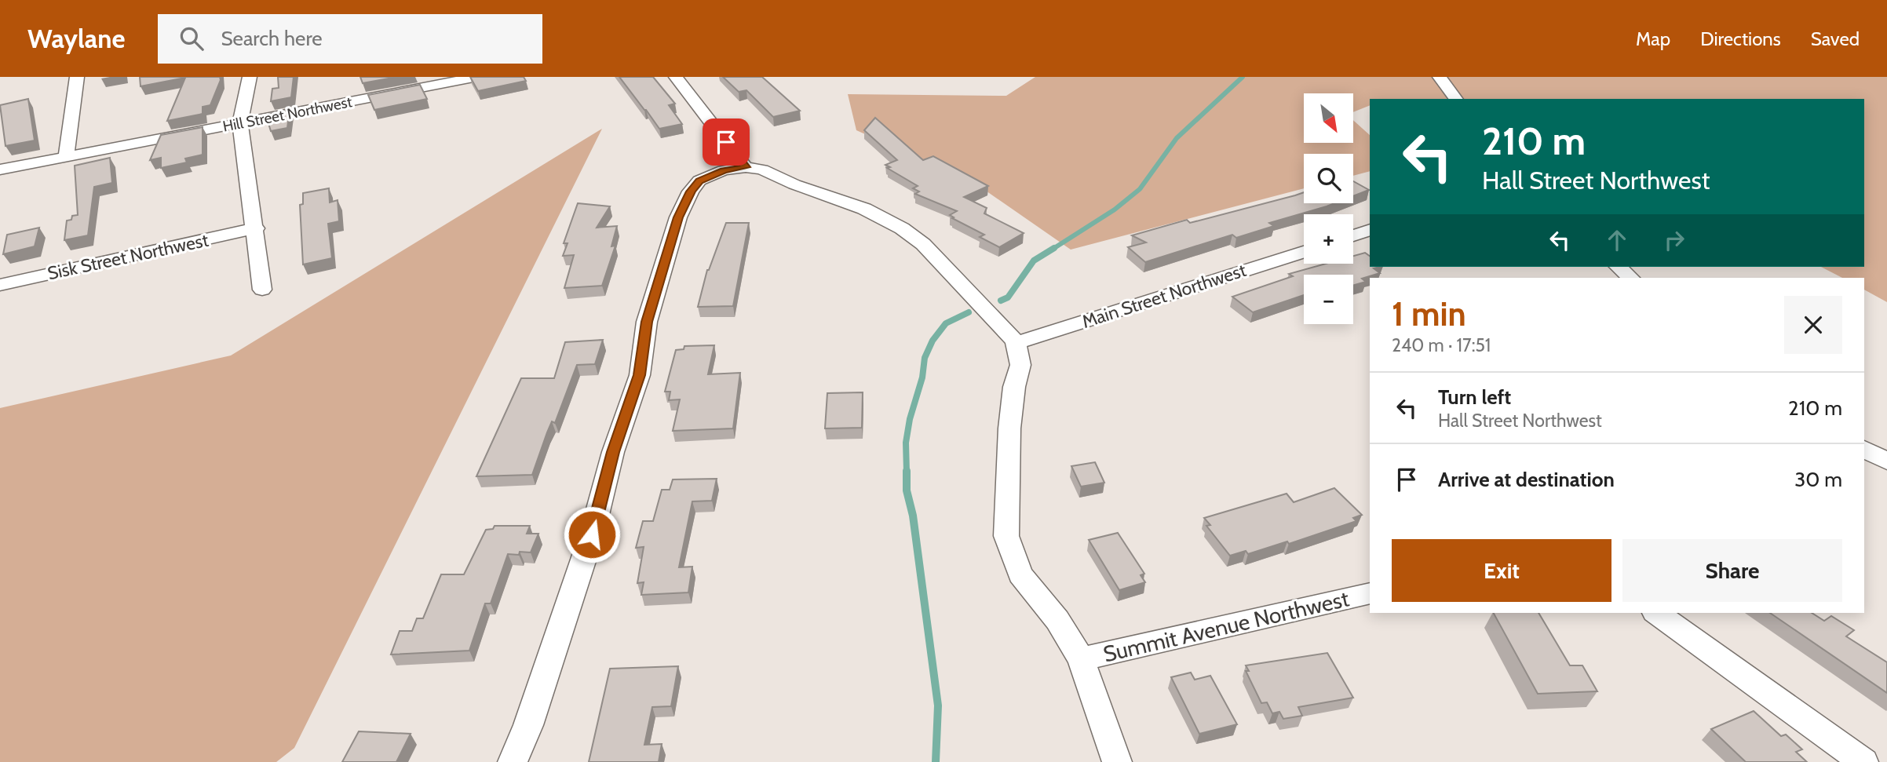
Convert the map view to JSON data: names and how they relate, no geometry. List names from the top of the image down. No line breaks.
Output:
{"streets":{"street":["Hill Street Northwest","Sisk Street Northwest","Main Street Northwest","Summit Avenue Northwest"]},"north":"bottom right","page":{"header":"Waylane","search":"Search here","nav":["Map","Directions","Saved"],"map_buttons":["+","−"],"turn":["210 m","Hall Street Northwest"],"heading":["1 min","240 m · 17:51"],"list":[{"name":"Turn left","note":"Hall Street Northwest","value":"210 m"},{"name":"Arrive at destination","value":"30 m"}],"buttons":["Exit","Share"]}}
